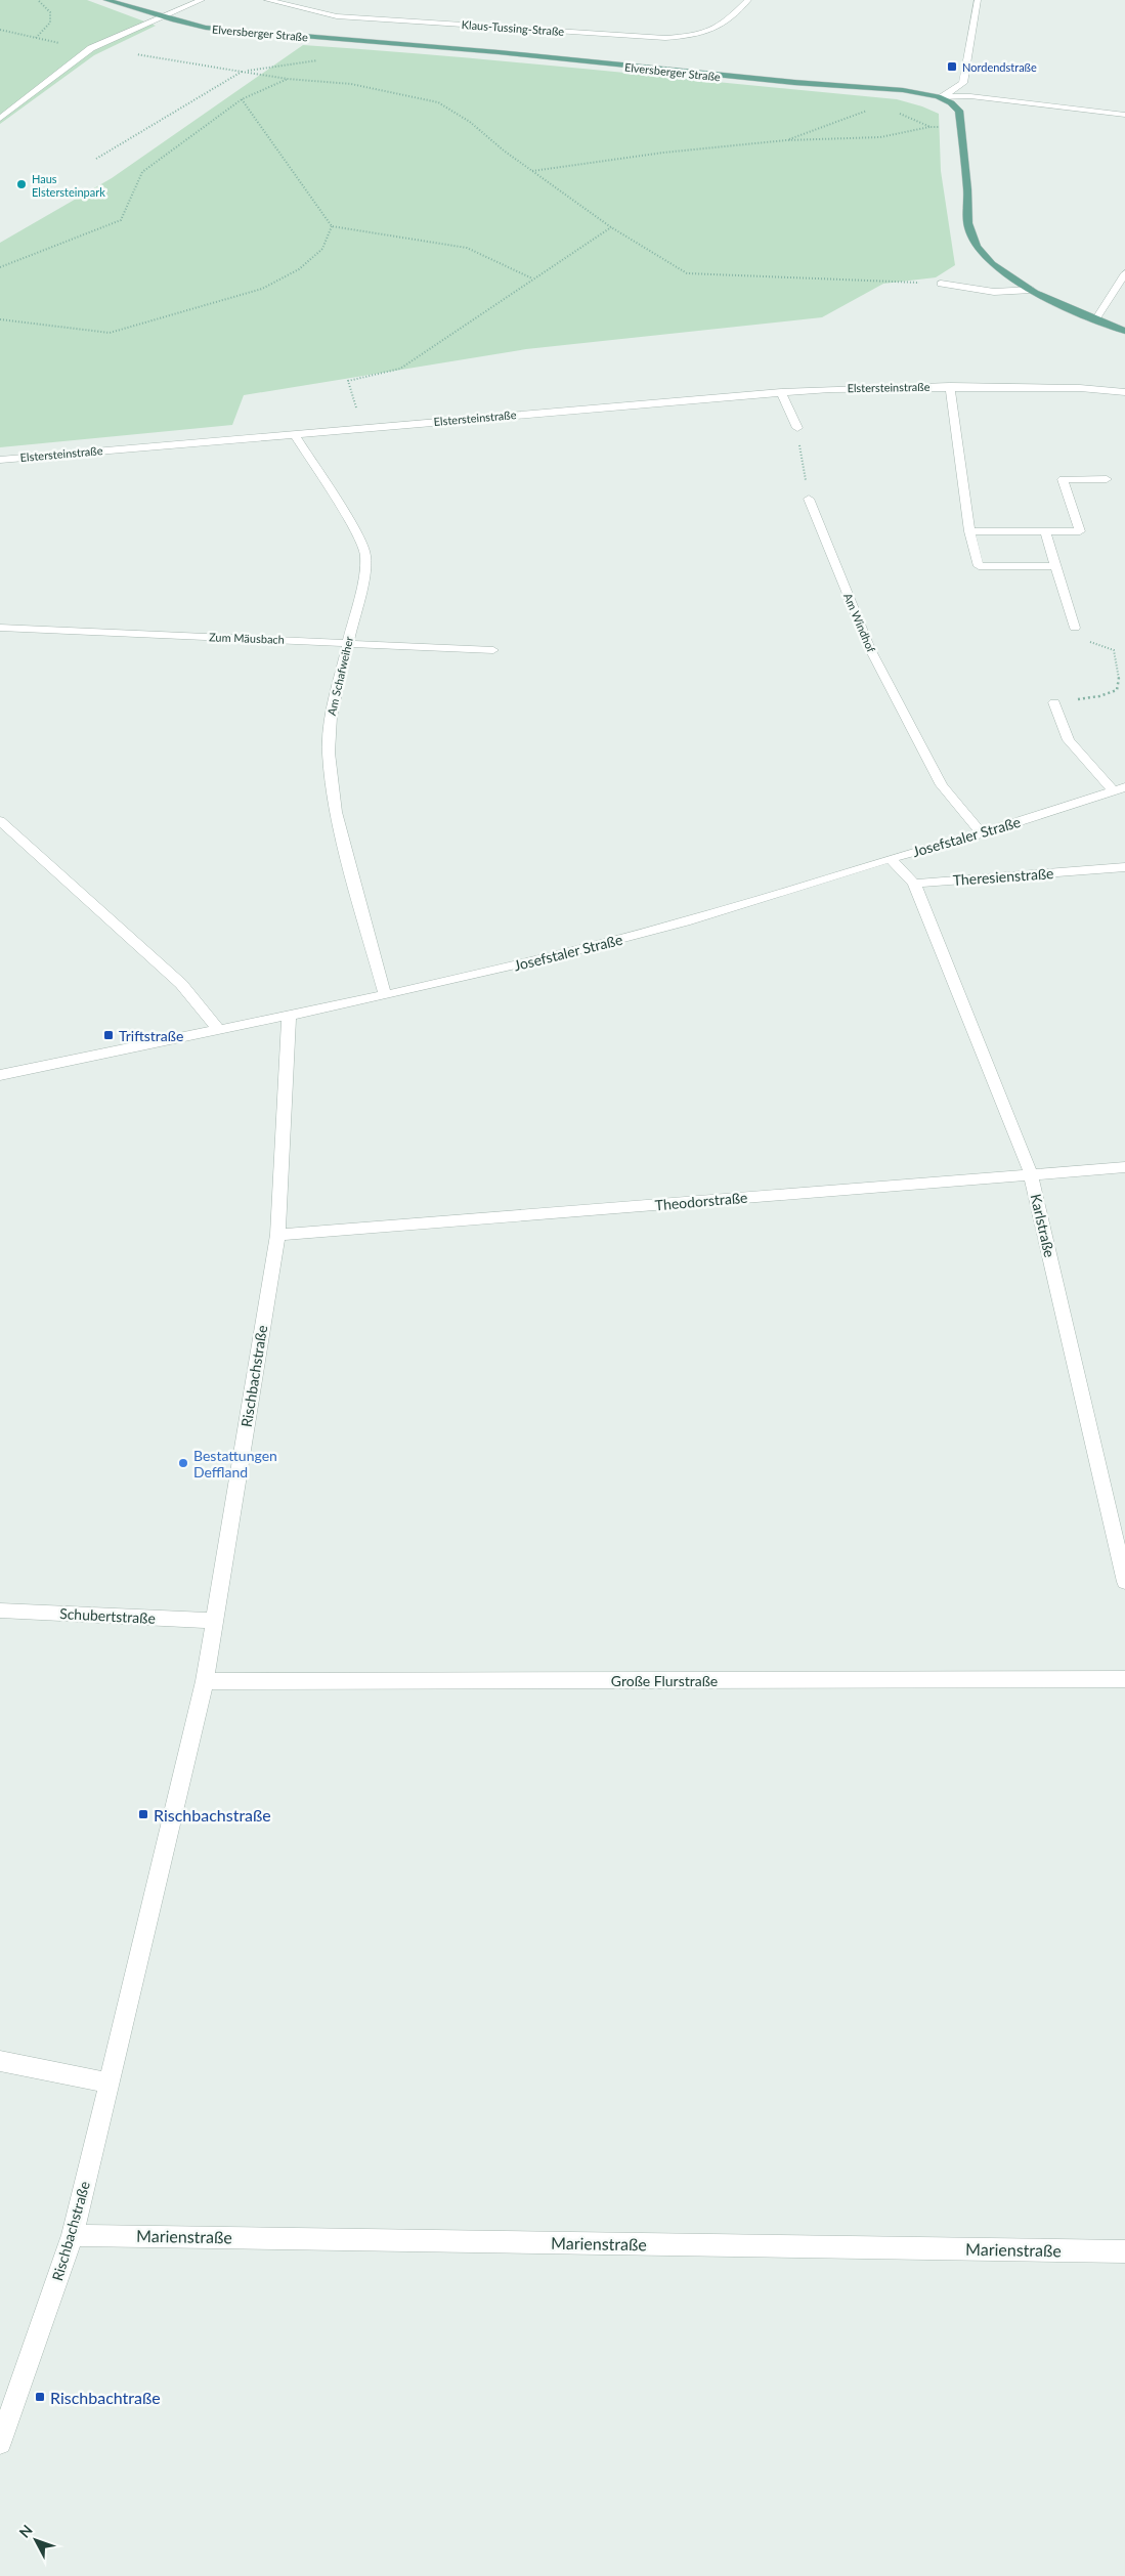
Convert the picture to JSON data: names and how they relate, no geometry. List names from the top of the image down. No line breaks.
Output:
{"streets":{"main road":["Elversberger Straße"],"street":["Klaus-Tussing-Straße","Elstersteinstraße","Am Windhof","Zum Mäusbach","Am Schafweiher","Josefstaler Straße","Theresienstraße","Theodorstraße","Karlstraße","Rischbachstraße","Schubertstraße","Große Flurstraße","Marienstraße"]},"crossings":[["Elstersteinstraße","Am Schafweiher"],["Am Windhof","Josefstaler Straße"],["Zum Mäusbach","Am Schafweiher"],["Am Schafweiher","Josefstaler Straße"],["Josefstaler Straße","Rischbachstraße"],["Theresienstraße","Karlstraße"],["Theodorstraße","Karlstraße"],["Theodorstraße","Rischbachstraße"],["Rischbachstraße","Schubertstraße"],["Rischbachstraße","Große Flurstraße"],["Rischbachstraße","Marienstraße"]],"places":{"transit":["Nordendstraße","Triftstraße","Rischbachstraße","Rischbachtraße"],"other":["Haus Elstersteinpark","Bestattungen Deffland"]},"north":"top left"}
